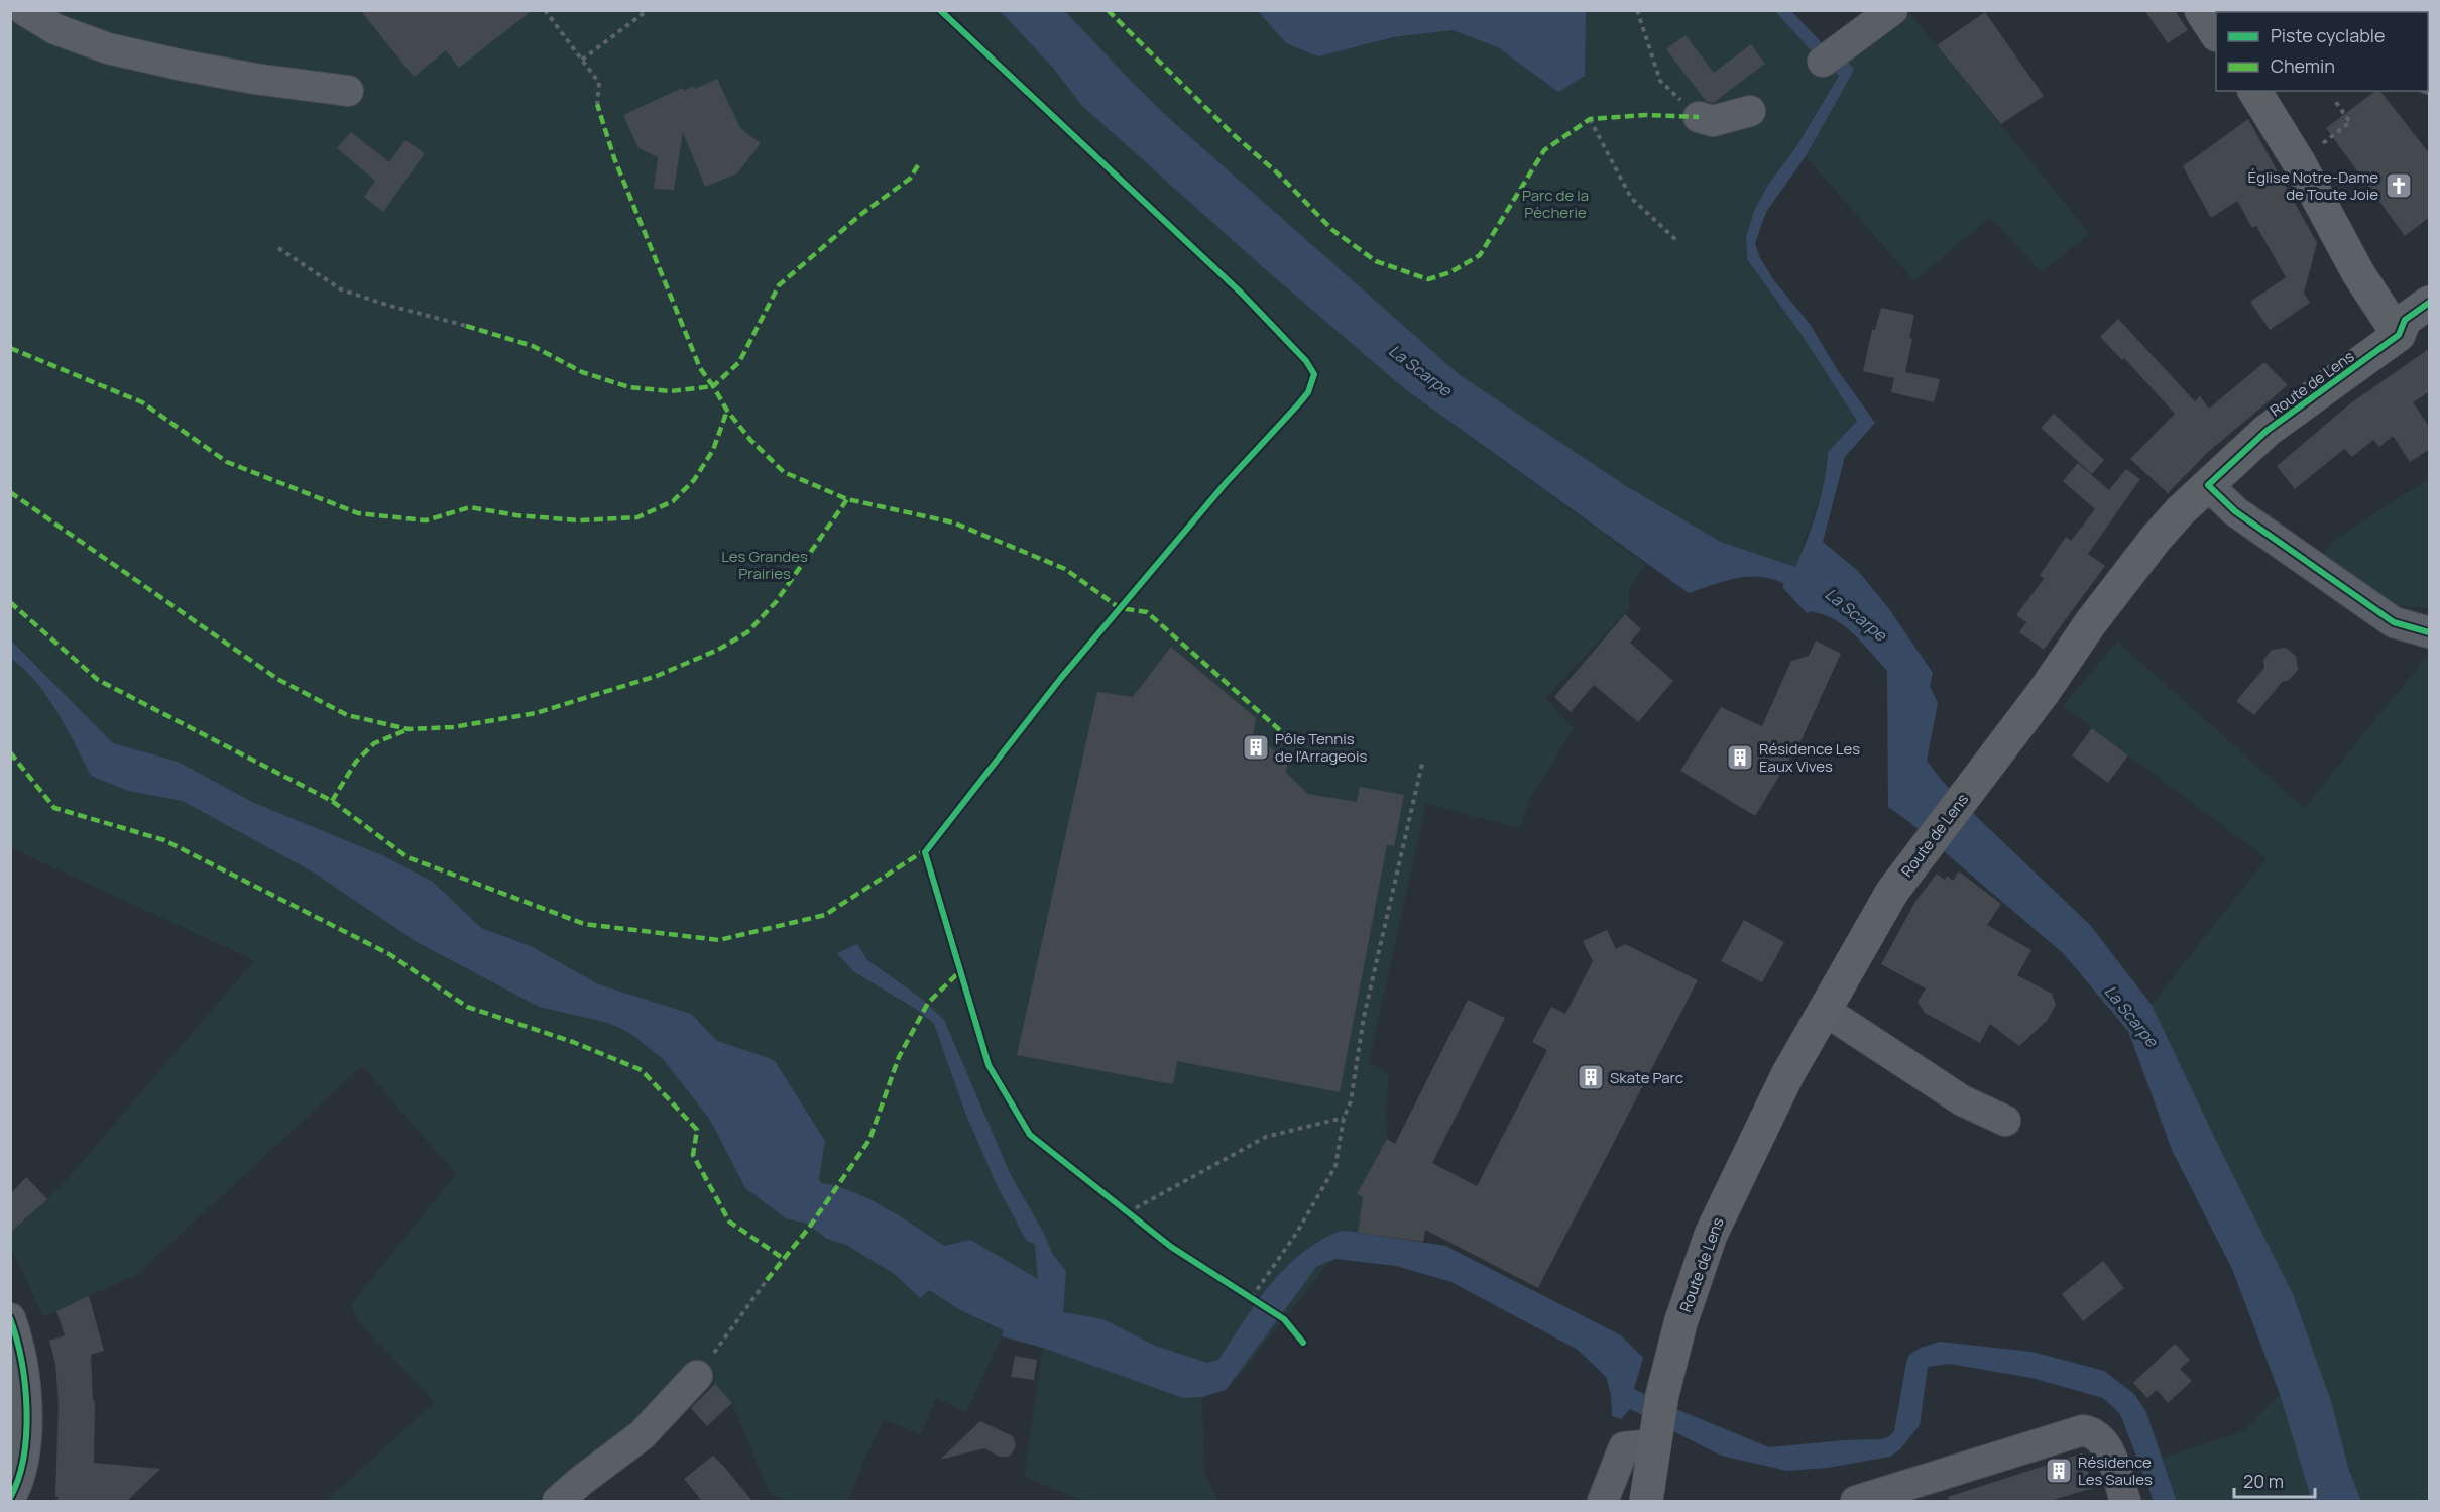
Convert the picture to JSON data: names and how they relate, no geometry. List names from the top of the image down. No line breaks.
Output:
{"streets":{"main road":["Route de Lens"]},"water":["La Scarpe"],"parks":["Parc de la Pècherie","Les Grandes Prairies"],"places":{"church":["Église Notre-Dame de Toute Joie"],"building":["Pôle Tennis de l'Arrageois","Résidence Les Eaux Vives","Skate Parc","Résidence Les Saules"]},"legend":["Piste cyclable","Chemin"],"scale_bar":"20 m"}
